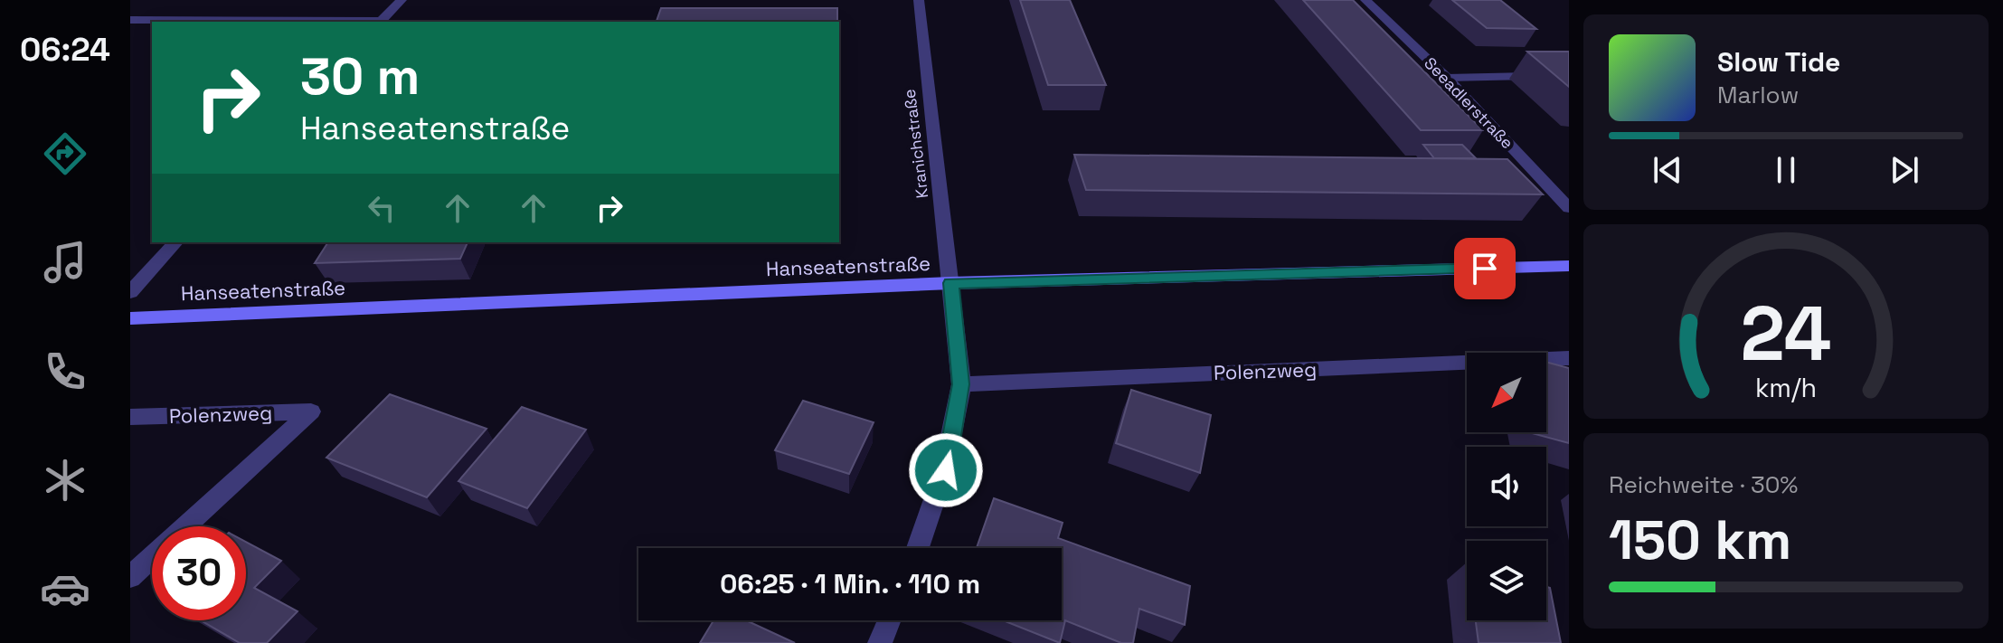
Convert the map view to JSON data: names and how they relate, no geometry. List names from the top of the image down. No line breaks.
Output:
{"streets":{"street":["Seeadlerstraße","Kranichstraße","Hanseatenstraße","Polenzweg"]},"crossings":[["Kranichstraße","Hanseatenstraße"],["Kranichstraße","Polenzweg"]],"north":"bottom left","page":{"tabs":"06:24","turn":["30 m","Hanseatenstraße"],"song":["Slow Tide","Marlow"],"tile":["Reichweite · 30%","150 km"],"limit":"30","trip":"06:25 · 1 Min. · 110 m","gauge":["24","km/h"]}}
